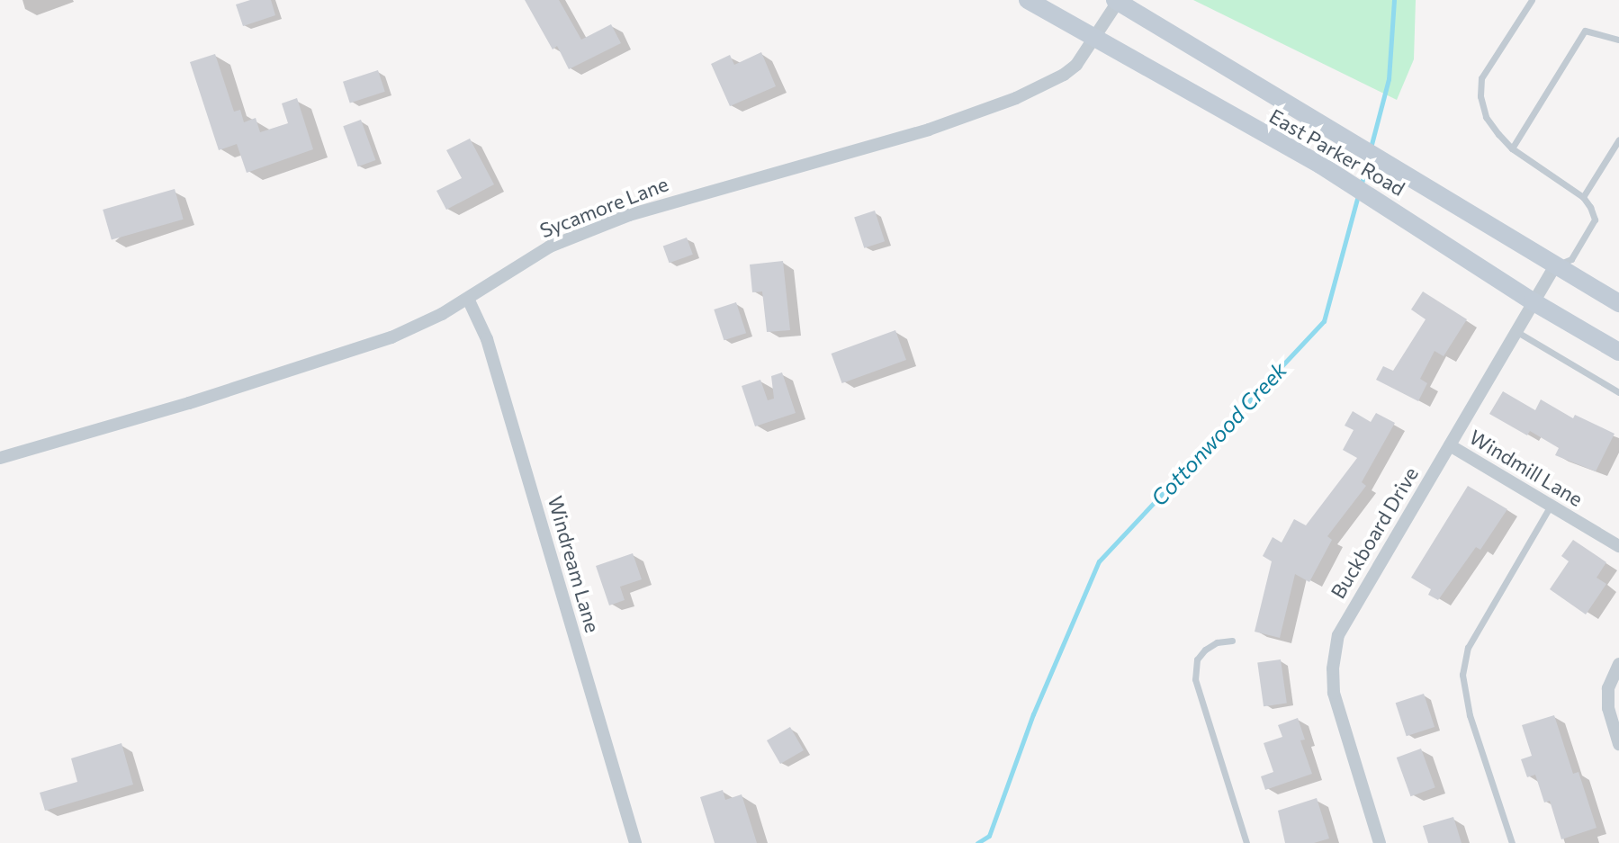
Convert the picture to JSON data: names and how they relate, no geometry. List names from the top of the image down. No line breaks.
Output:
{"streets":{"main road":["East Parker Road"],"street":["Sycamore Lane","Windmill Lane","Buckboard Drive","Windream Lane"]},"crossings":[["East Parker Road","Sycamore Lane"],["East Parker Road","Buckboard Drive"],["Sycamore Lane","Windream Lane"],["Windmill Lane","Buckboard Drive"]],"water":["Cottonwood Creek"]}
